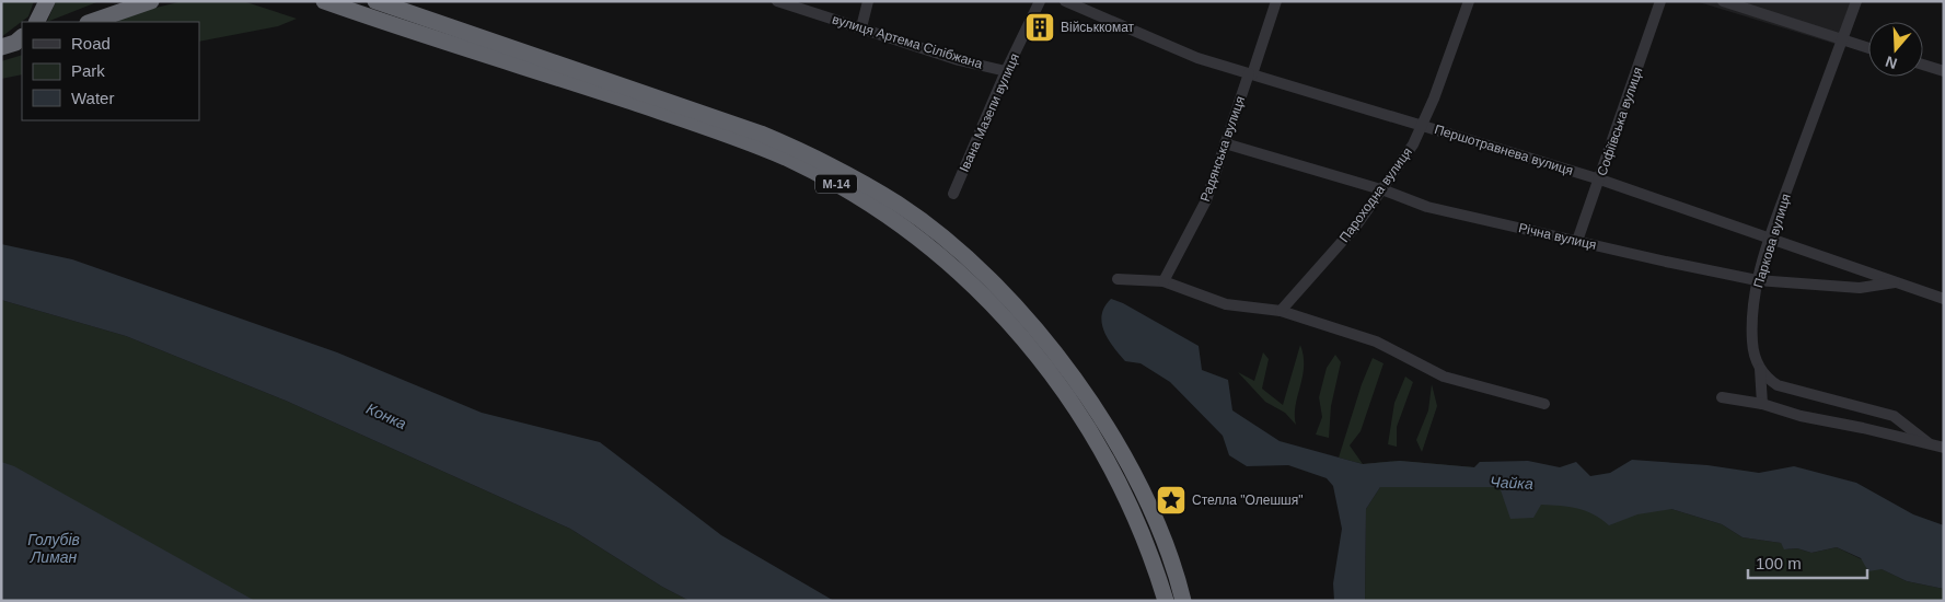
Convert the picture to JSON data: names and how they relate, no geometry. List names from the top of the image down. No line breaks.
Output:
{"streets":{"highway":["М-14"],"street":["вулиця Артема Сілібжана","Івана Мазепи вулиця","Софіївська вулиця","Радянська вулиця","Першотравнева вулиця","Пароходна вулиця","Річна вулиця","Паркова вулиця"]},"crossings":[["вулиця Артема Сілібжана","Івана Мазепи вулиця"],["Софіївська вулиця","Першотравнева вулиця"],["Софіївська вулиця","Річна вулиця"],["Радянська вулиця","Першотравнева вулиця"],["Радянська вулиця","Річна вулиця"],["Першотравнева вулиця","Пароходна вулиця"],["Першотравнева вулиця","Річна вулиця"],["Першотравнева вулиця","Паркова вулиця"],["Пароходна вулиця","Річна вулиця"],["Річна вулиця","Паркова вулиця"]],"water":["Конка","Чайка","Голубів Лиман"],"places":{"building":["Військкомат"],"place":["Стелла \"Олешшя\""]},"legend":["Road","Park","Water"],"scale_bar":"100 m","north":"bottom"}
